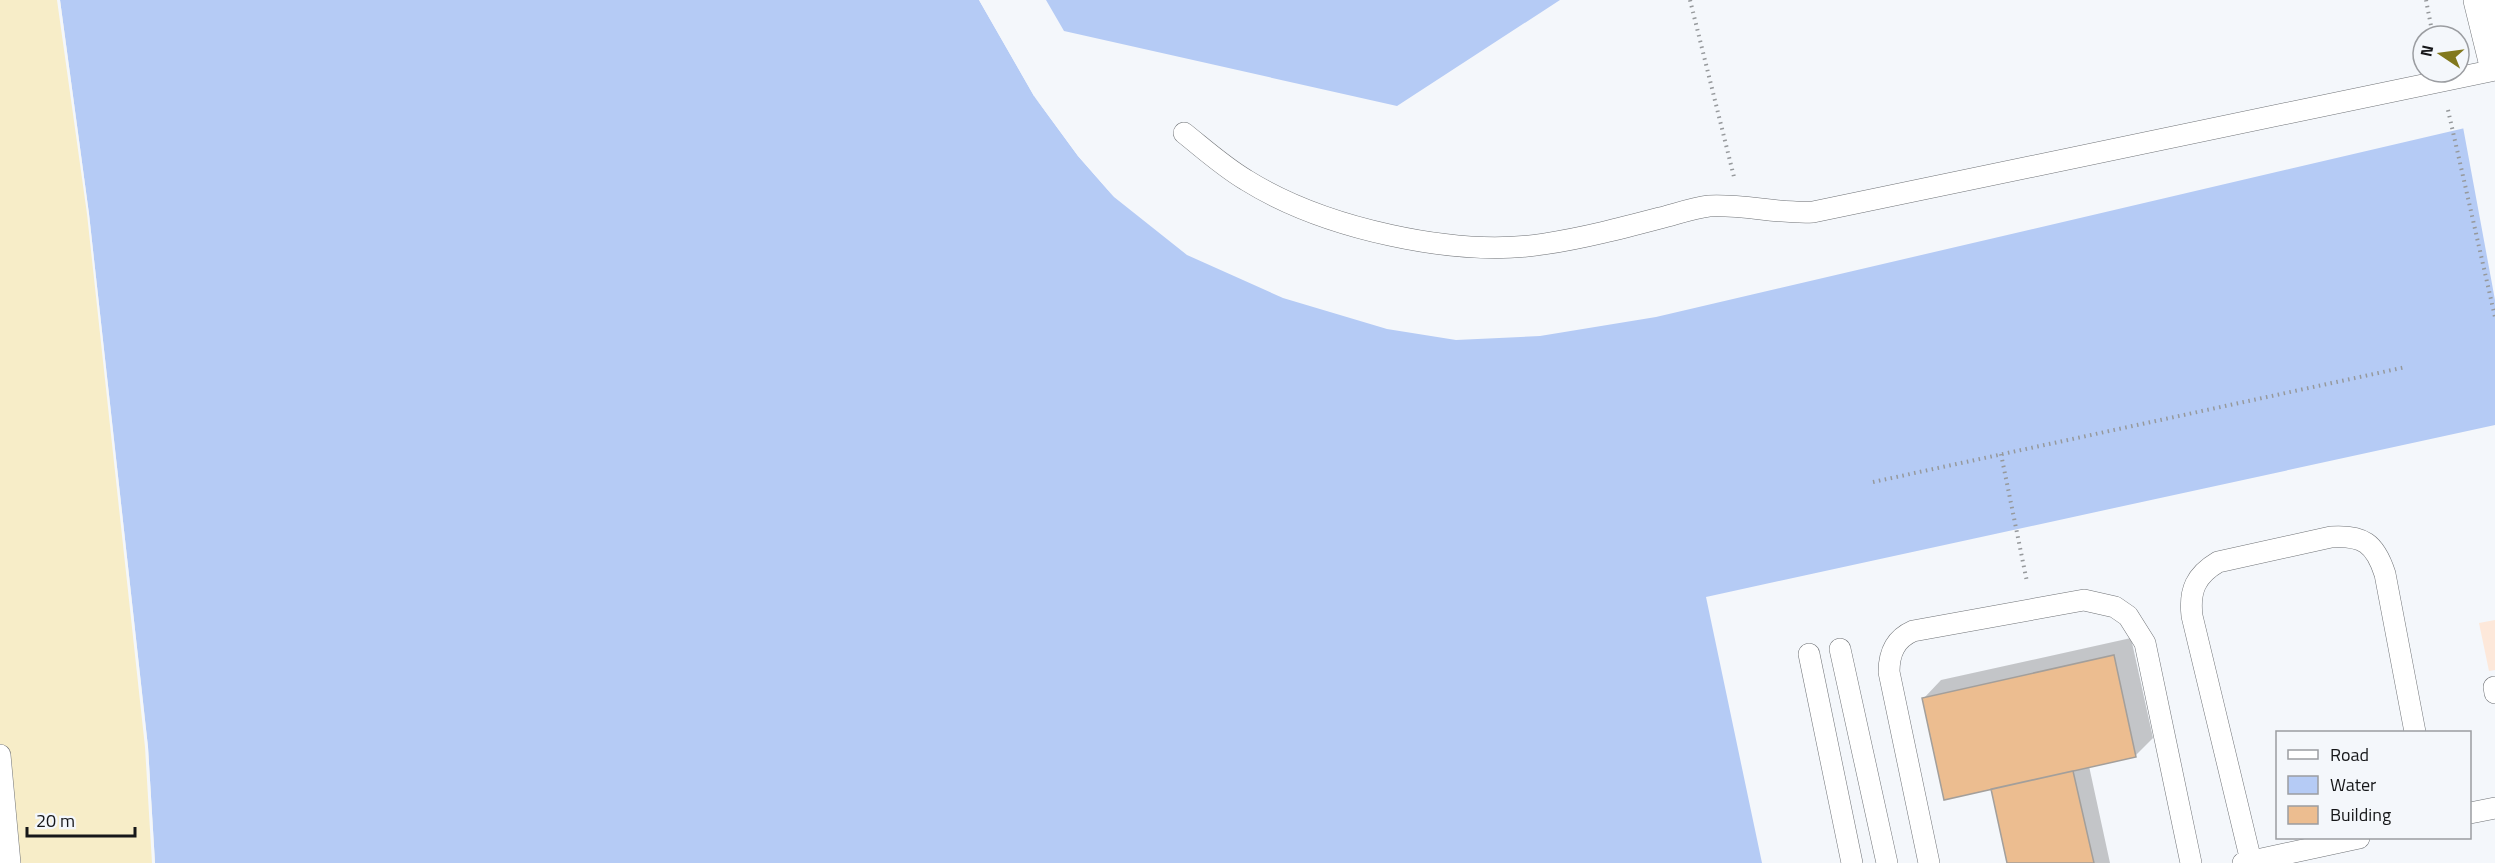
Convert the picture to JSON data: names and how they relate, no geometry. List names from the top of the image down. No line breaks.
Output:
{"legend":["Road","Water","Building"],"scale_bar":"20 m","north":"left"}
